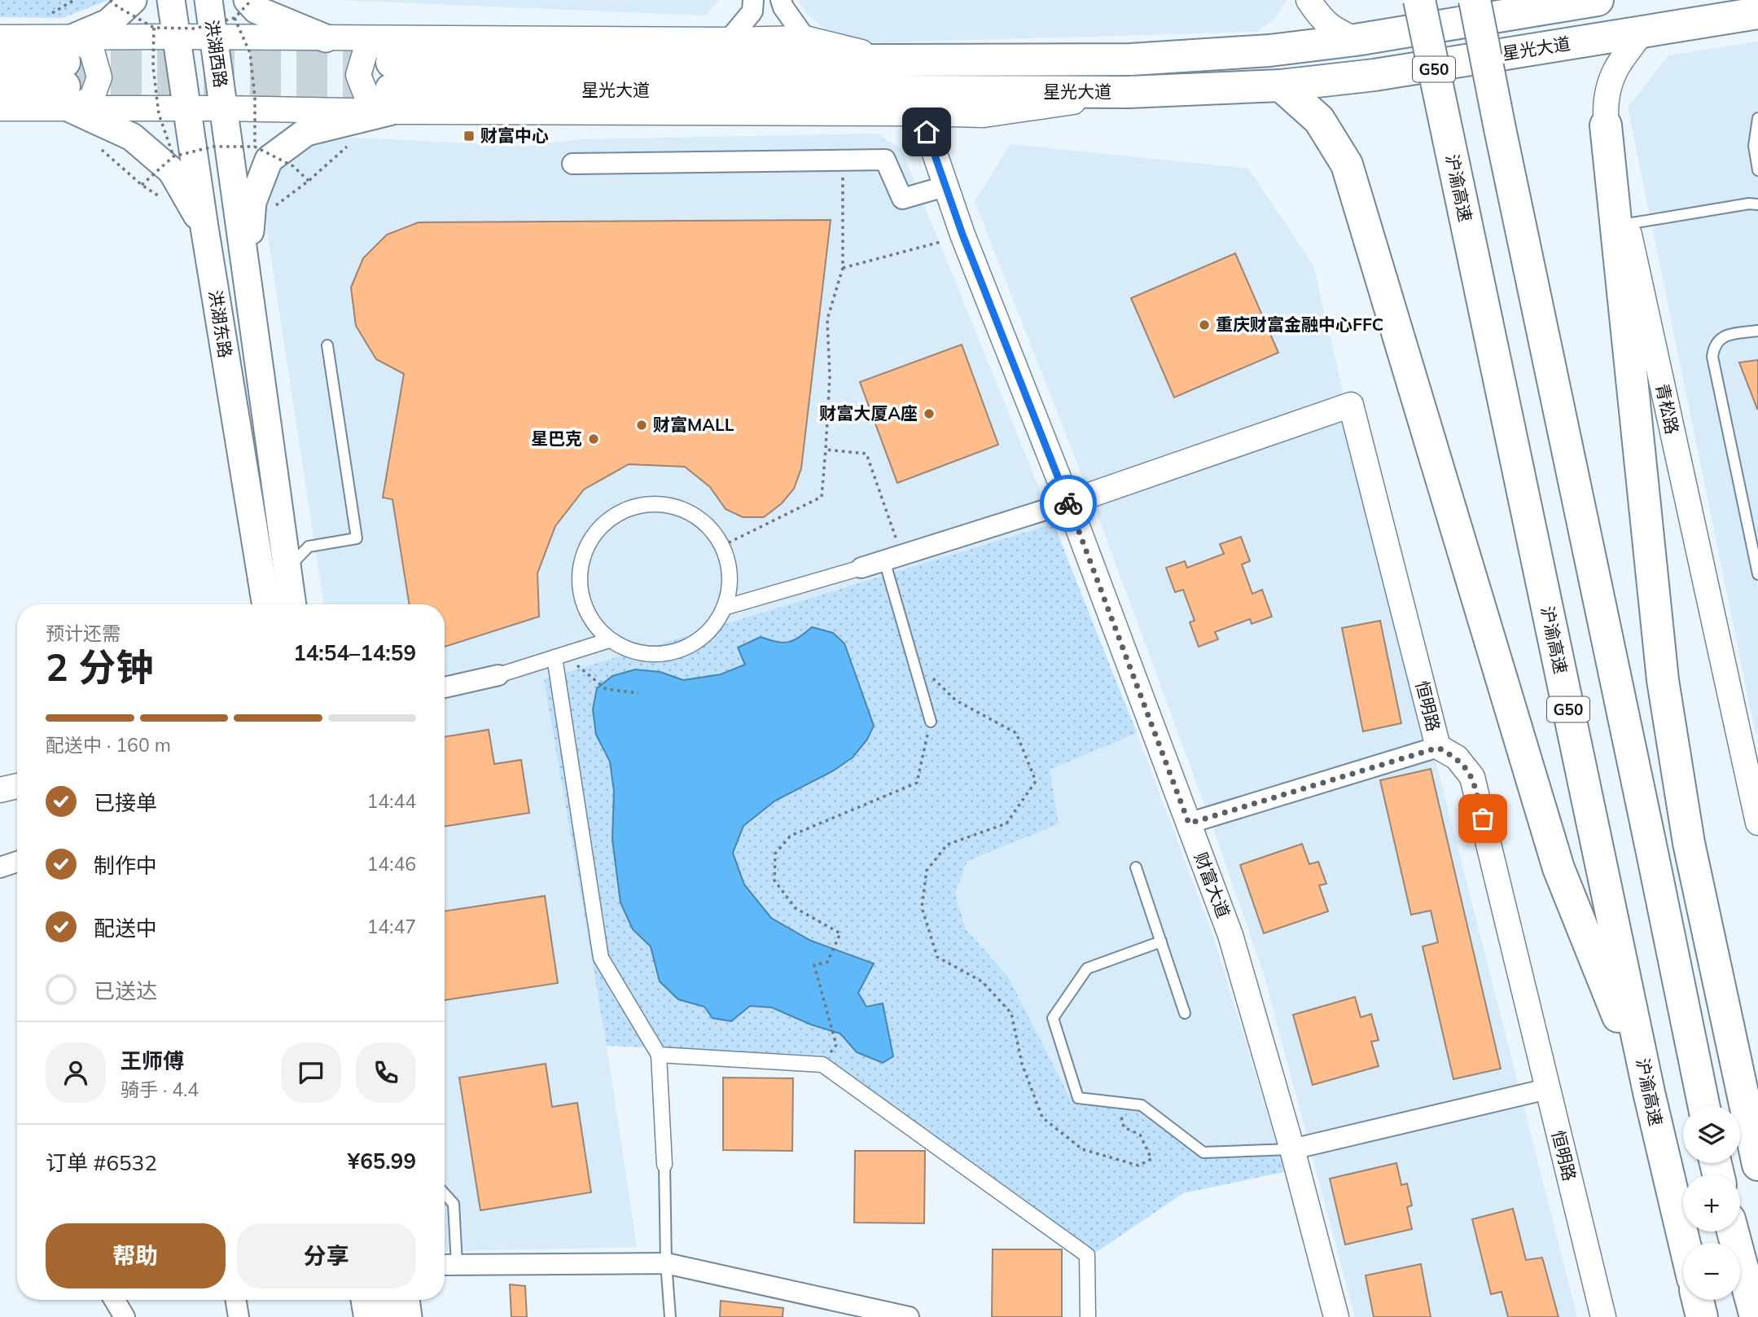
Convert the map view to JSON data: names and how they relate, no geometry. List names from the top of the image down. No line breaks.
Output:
{"streets":{"main road":["星光大道","洪湖西路","G50","沪渝高速","洪湖东路"],"street":["青松路","恒明路","财富大道"]},"crossings":[["星光大道","青松路"],["洪湖西路","洪湖东路"],["恒明路","财富大道"]],"places":{"transit":["财富中心"],"other":["重庆财富金融中心FFC","财富大厦A座","财富MALL","星巴克"]},"page":{"heading":["2 分钟","预计还需","14:54–14:59"],"panel":["王师傅","骑手 · 4.4","订单 #6532","¥65.99"],"bar":"配送中 · 160 m","list":[["已接单","14:44"],["制作中","14:46"],["配送中","14:47"],"已送达"],"map_buttons":["+","−"],"buttons":["帮助","分享"]}}
